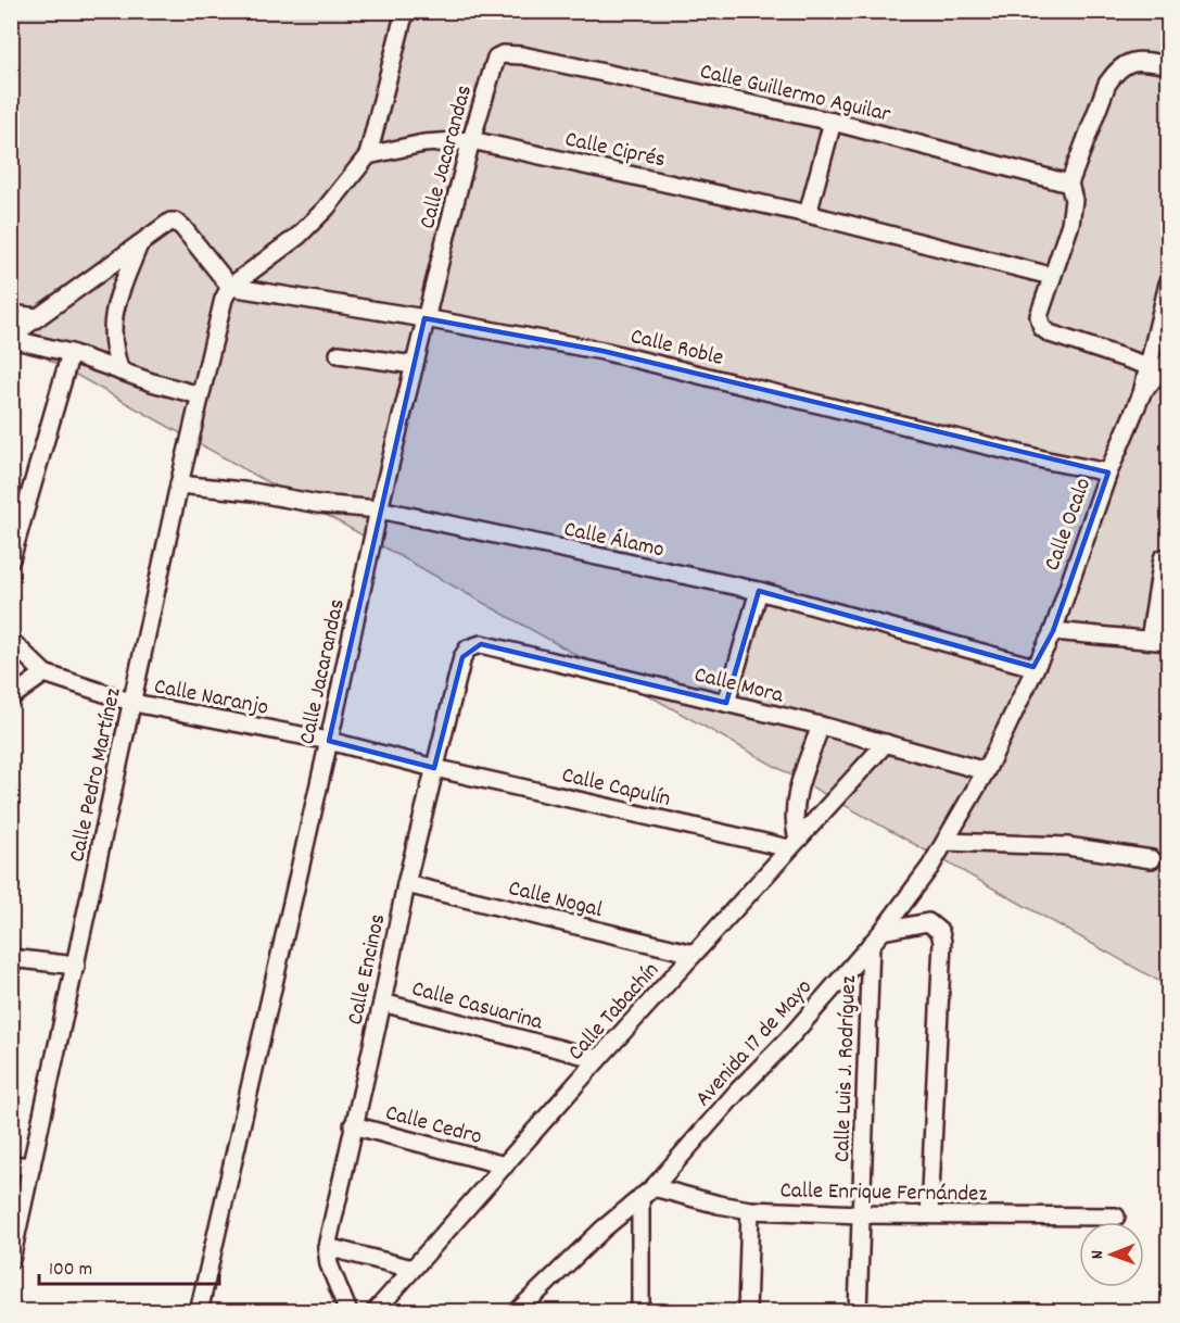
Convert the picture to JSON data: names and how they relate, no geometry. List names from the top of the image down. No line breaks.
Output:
{"streets":{"street":["Calle Guillermo Aguilar","Calle Ciprés","Calle Jacarandas","Calle Roble","Calle Ocalo","Calle Álamo","Calle Mora","Calle Naranjo","Calle Pedro Martínez","Calle Capulín","Calle Nogal","Calle Encinos","Calle Casuarina","Calle Tabachín","Avenida 17 de Mayo","Calle Luis J. Rodríguez","Calle Cedro","Calle Enrique Fernández"]},"crossings":[["Calle Guillermo Aguilar","Calle Jacarandas"],["Calle Ciprés","Calle Jacarandas"],["Calle Jacarandas","Calle Roble"],["Calle Jacarandas","Calle Álamo"],["Calle Jacarandas","Calle Naranjo"],["Calle Roble","Calle Ocalo"],["Calle Roble","Calle Pedro Martínez"],["Calle Ocalo","Calle Álamo"],["Calle Ocalo","Calle Mora"],["Calle Ocalo","Avenida 17 de Mayo"],["Calle Álamo","Calle Pedro Martínez"],["Calle Mora","Calle Encinos"],["Calle Mora","Calle Tabachín"],["Calle Mora","Avenida 17 de Mayo"],["Calle Naranjo","Calle Pedro Martínez"],["Calle Naranjo","Calle Capulín"],["Calle Naranjo","Calle Encinos"],["Calle Capulín","Calle Encinos"],["Calle Capulín","Calle Tabachín"],["Calle Nogal","Calle Encinos"],["Calle Nogal","Calle Tabachín"],["Calle Encinos","Calle Casuarina"],["Calle Encinos","Calle Cedro"],["Calle Casuarina","Calle Tabachín"],["Calle Tabachín","Calle Cedro"],["Avenida 17 de Mayo","Calle Luis J. Rodríguez"],["Avenida 17 de Mayo","Calle Enrique Fernández"],["Calle Luis J. Rodríguez","Calle Enrique Fernández"]],"scale_bar":"100 m","north":"left"}
